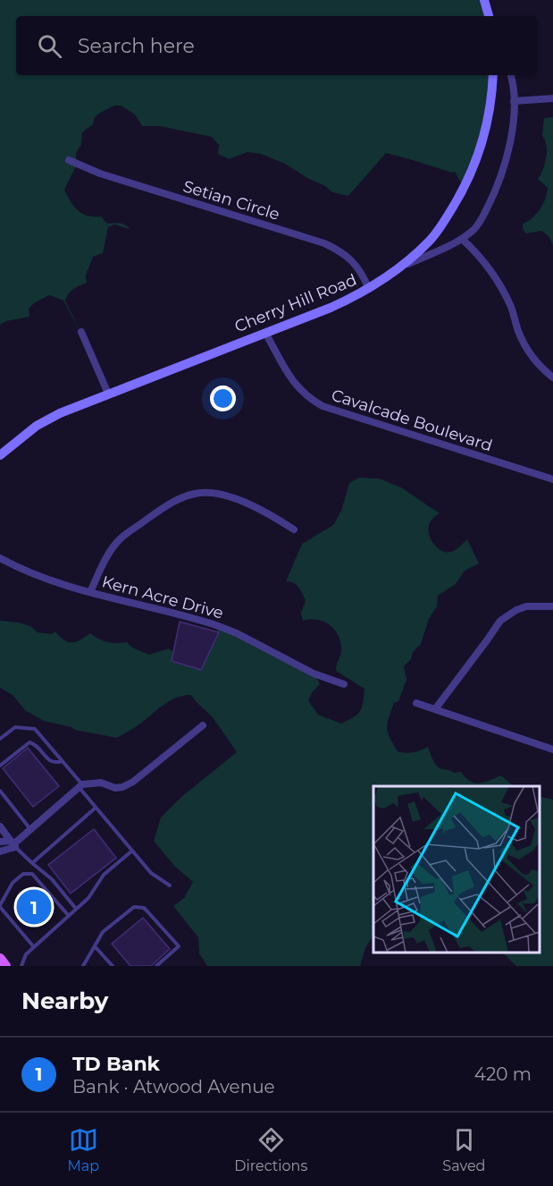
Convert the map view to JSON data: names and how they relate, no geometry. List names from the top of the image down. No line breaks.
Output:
{"streets":{"main road":["Cherry Hill Road"],"street":["Setian Circle","Cavalcade Boulevard","Kern Acre Drive"]},"crossings":[["Setian Circle","Cherry Hill Road"],["Cherry Hill Road","Cavalcade Boulevard"]],"page":{"search":"Search here","pins":"1","heading":"Nearby","list":[{"mark":"1","name":"TD Bank","note":"Bank · Atwood Avenue","value":"420 m"}],"nav":["Map","Directions","Saved"]}}
